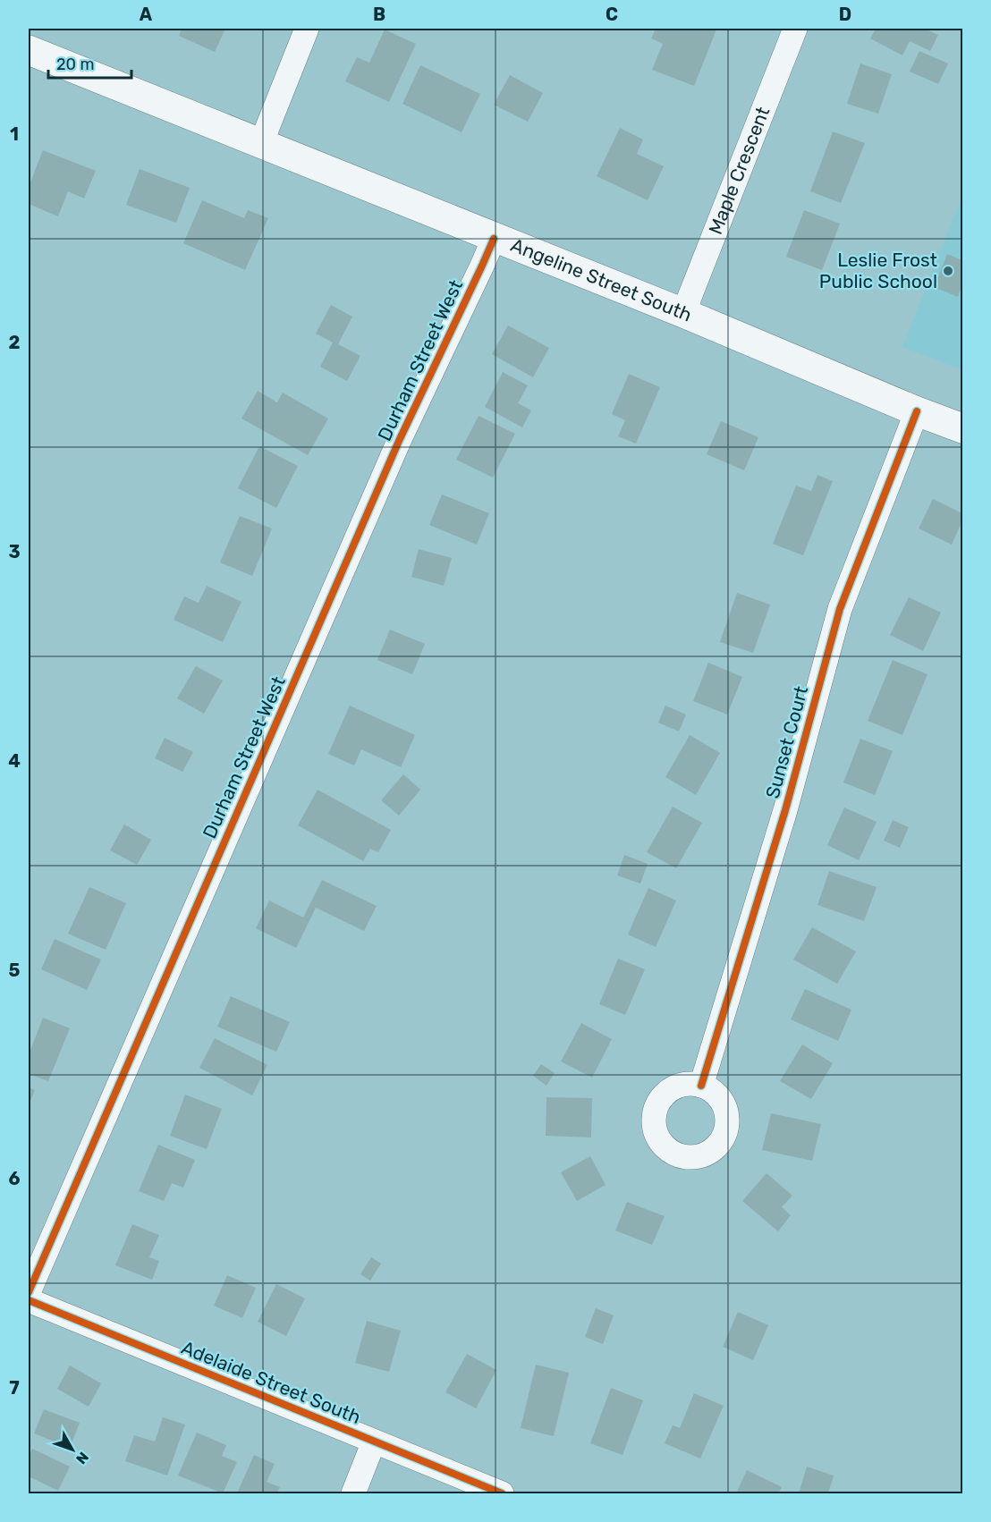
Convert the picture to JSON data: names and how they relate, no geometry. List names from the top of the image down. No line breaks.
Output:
{"streets":{"main road":["Angeline Street South"],"street":["Maple Crescent","Durham Street West","Sunset Court","Adelaide Street South"]},"crossings":[["Maple Crescent","Angeline Street South"],["Angeline Street South","Durham Street West"],["Angeline Street South","Sunset Court"]],"places":["Leslie Frost Public School"],"scale_bar":"20 m","north":"bottom right","grid":{"columns":["A","B","C","D"],"rows":["1","2","3","4","5","6","7"]}}
